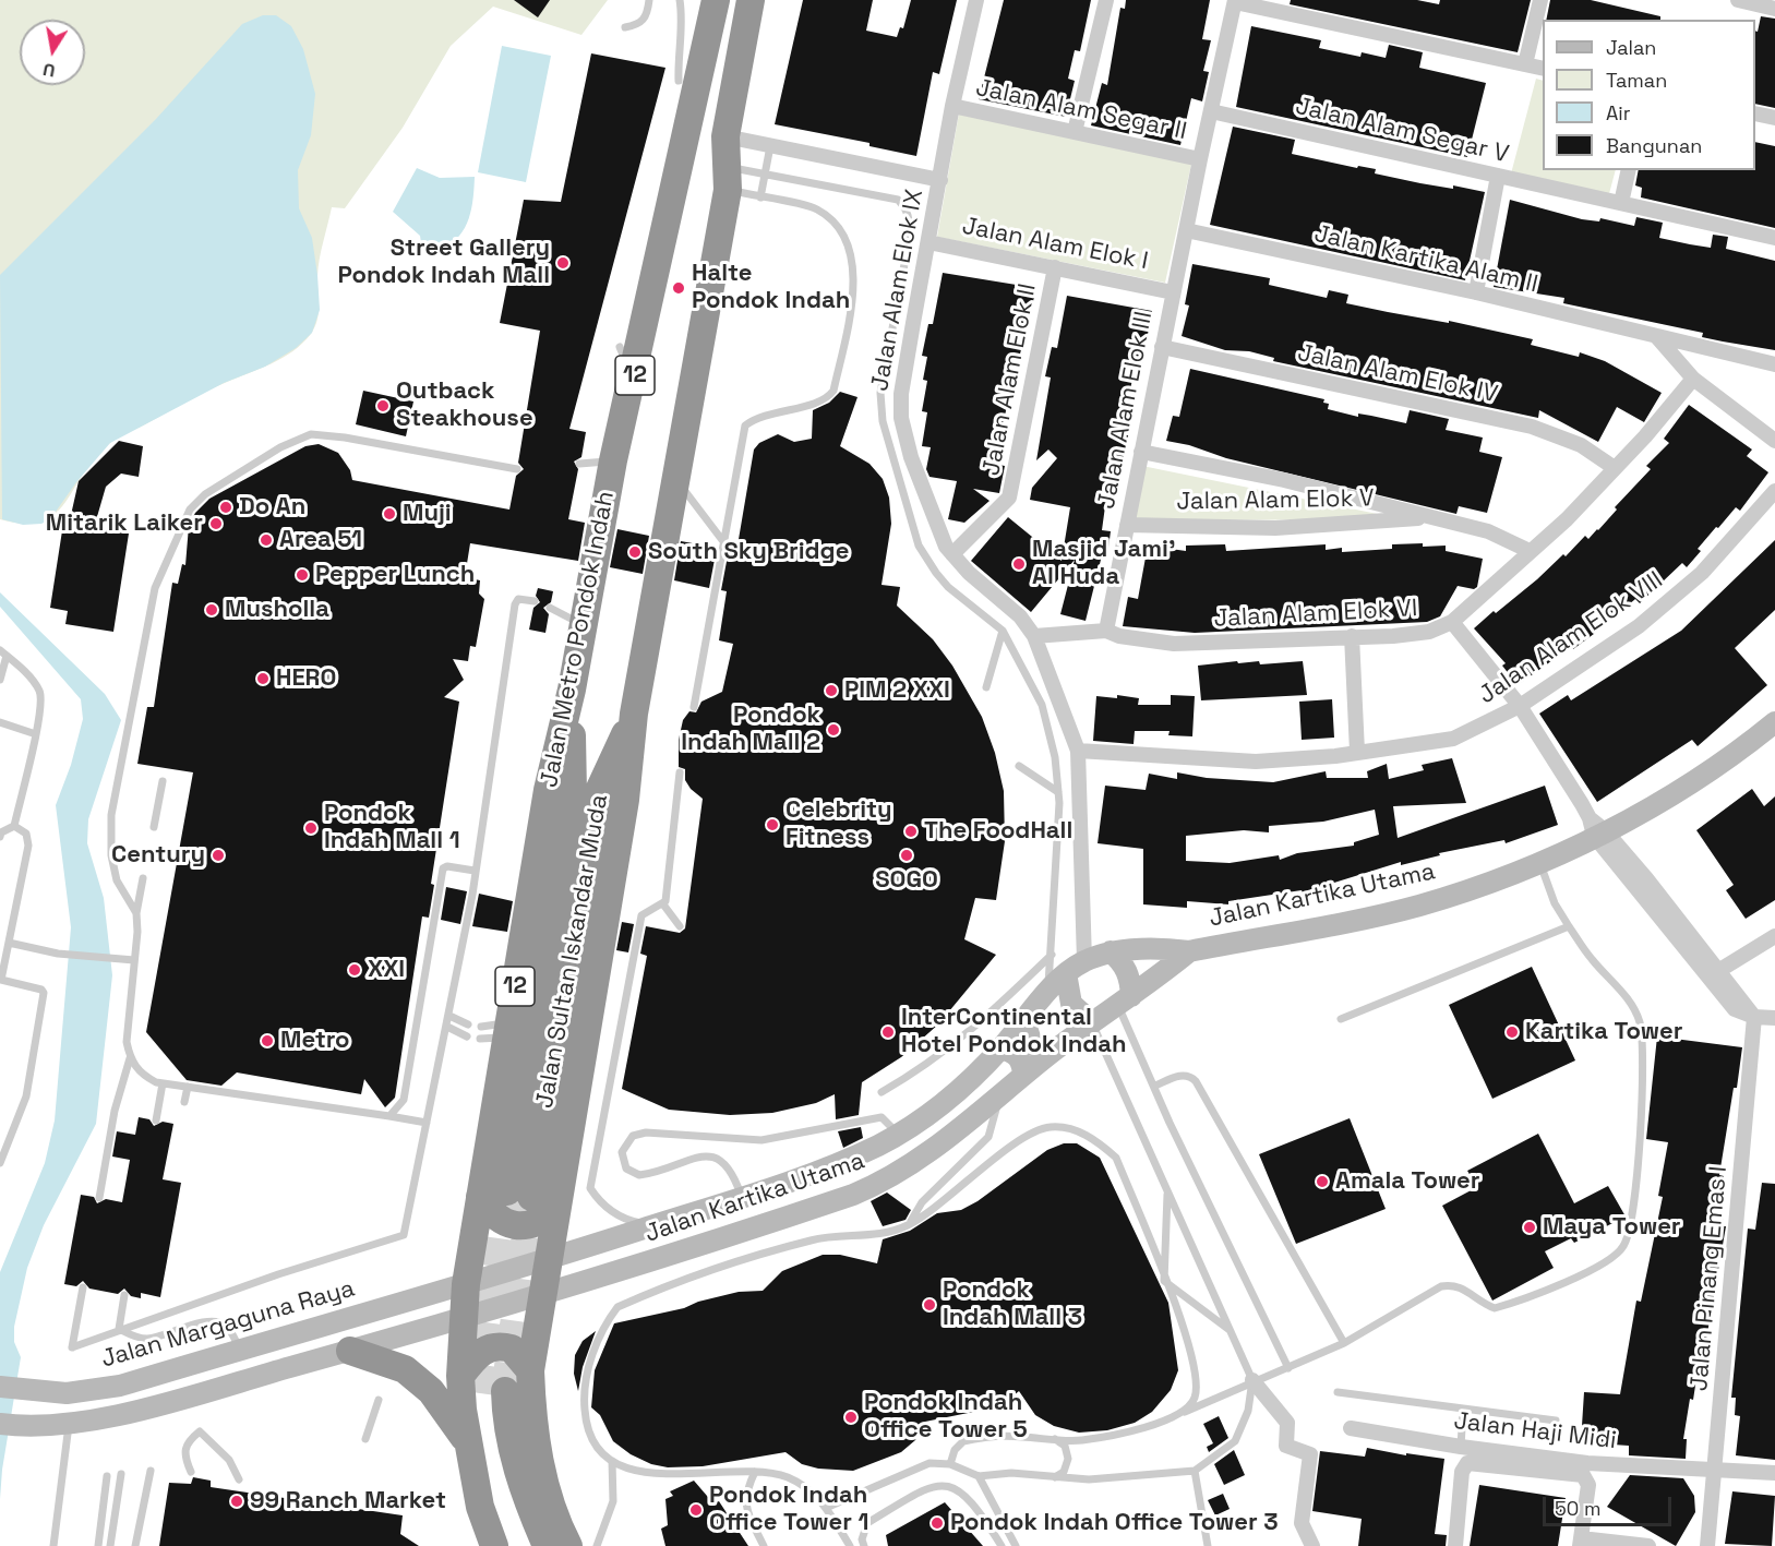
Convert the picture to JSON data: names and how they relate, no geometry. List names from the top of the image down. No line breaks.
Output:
{"streets":{"highway":["12","Jalan Metro Pondok Indah","Jalan Sultan Iskandar Muda"],"main road":["Jalan Kartika Utama","Jalan Margaguna Raya"],"street":["Jalan Alam Segar II","Jalan Alam Segar V","Jalan Alam Elok I","Jalan Kartika Alam II","Jalan Alam Elok IX","Jalan Alam Elok IV","Jalan Alam Elok II","Jalan Alam Elok III","Jalan Alam Elok V","Jalan Alam Elok VI","Jalan Alam Elok VIII","Jalan Pinang Emas I","Jalan Haji Midi"]},"crossings":[["Jalan Alam Segar II","Jalan Alam Elok IX"],["Jalan Alam Segar II","Jalan Alam Elok III"],["Jalan Alam Segar V","Jalan Alam Elok III"],["Jalan Alam Elok I","Jalan Alam Elok IX"],["Jalan Alam Elok I","Jalan Alam Elok II"],["Jalan Alam Elok I","Jalan Alam Elok III"],["Jalan Kartika Alam II","Jalan Alam Elok III"],["Jalan Alam Elok IX","Jalan Alam Elok II"],["Jalan Alam Elok IX","Jalan Alam Elok VI"],["Jalan Alam Elok IV","Jalan Alam Elok III"],["Jalan Alam Elok IV","Jalan Alam Elok VI"],["12","Jalan Metro Pondok Indah"],["12","Jalan Kartika Utama"],["12","Jalan Sultan Iskandar Muda"],["12","Jalan Margaguna Raya"],["Jalan Alam Elok III","Jalan Alam Elok V"],["Jalan Alam Elok III","Jalan Alam Elok VI"],["Jalan Alam Elok V","Jalan Alam Elok VI"],["Jalan Metro Pondok Indah","Jalan Kartika Utama"],["Jalan Metro Pondok Indah","Jalan Sultan Iskandar Muda"],["Jalan Metro Pondok Indah","Jalan Margaguna Raya"],["Jalan Kartika Utama","Jalan Margaguna Raya"],["Jalan Pinang Emas I","Jalan Haji Midi"]],"places":["Street Gallery Pondok Indah Mall","Halte Pondok Indah","Outback Steakhouse","Do An","Muji","Mitarik Laiker","Area 51","South Sky Bridge","Masjid Jami' Al Huda","Pepper Lunch","Musholla","HERO","PIM 2 XXI","Pondok Indah Mall 2","Celebrity Fitness","Pondok Indah Mall 1","The FoodHall","Century","SOGO","XXI","InterContinental Hotel Pondok Indah","Kartika Tower","Metro","Amala Tower","Maya Tower","Pondok Indah Mall 3","Pondok Indah Office Tower 5","99 Ranch Market","Pondok Indah Office Tower 1","Pondok Indah Office Tower 3"],"legend":["Jalan","Taman","Air","Bangunan"],"scale_bar":"50 m","north":"bottom"}
